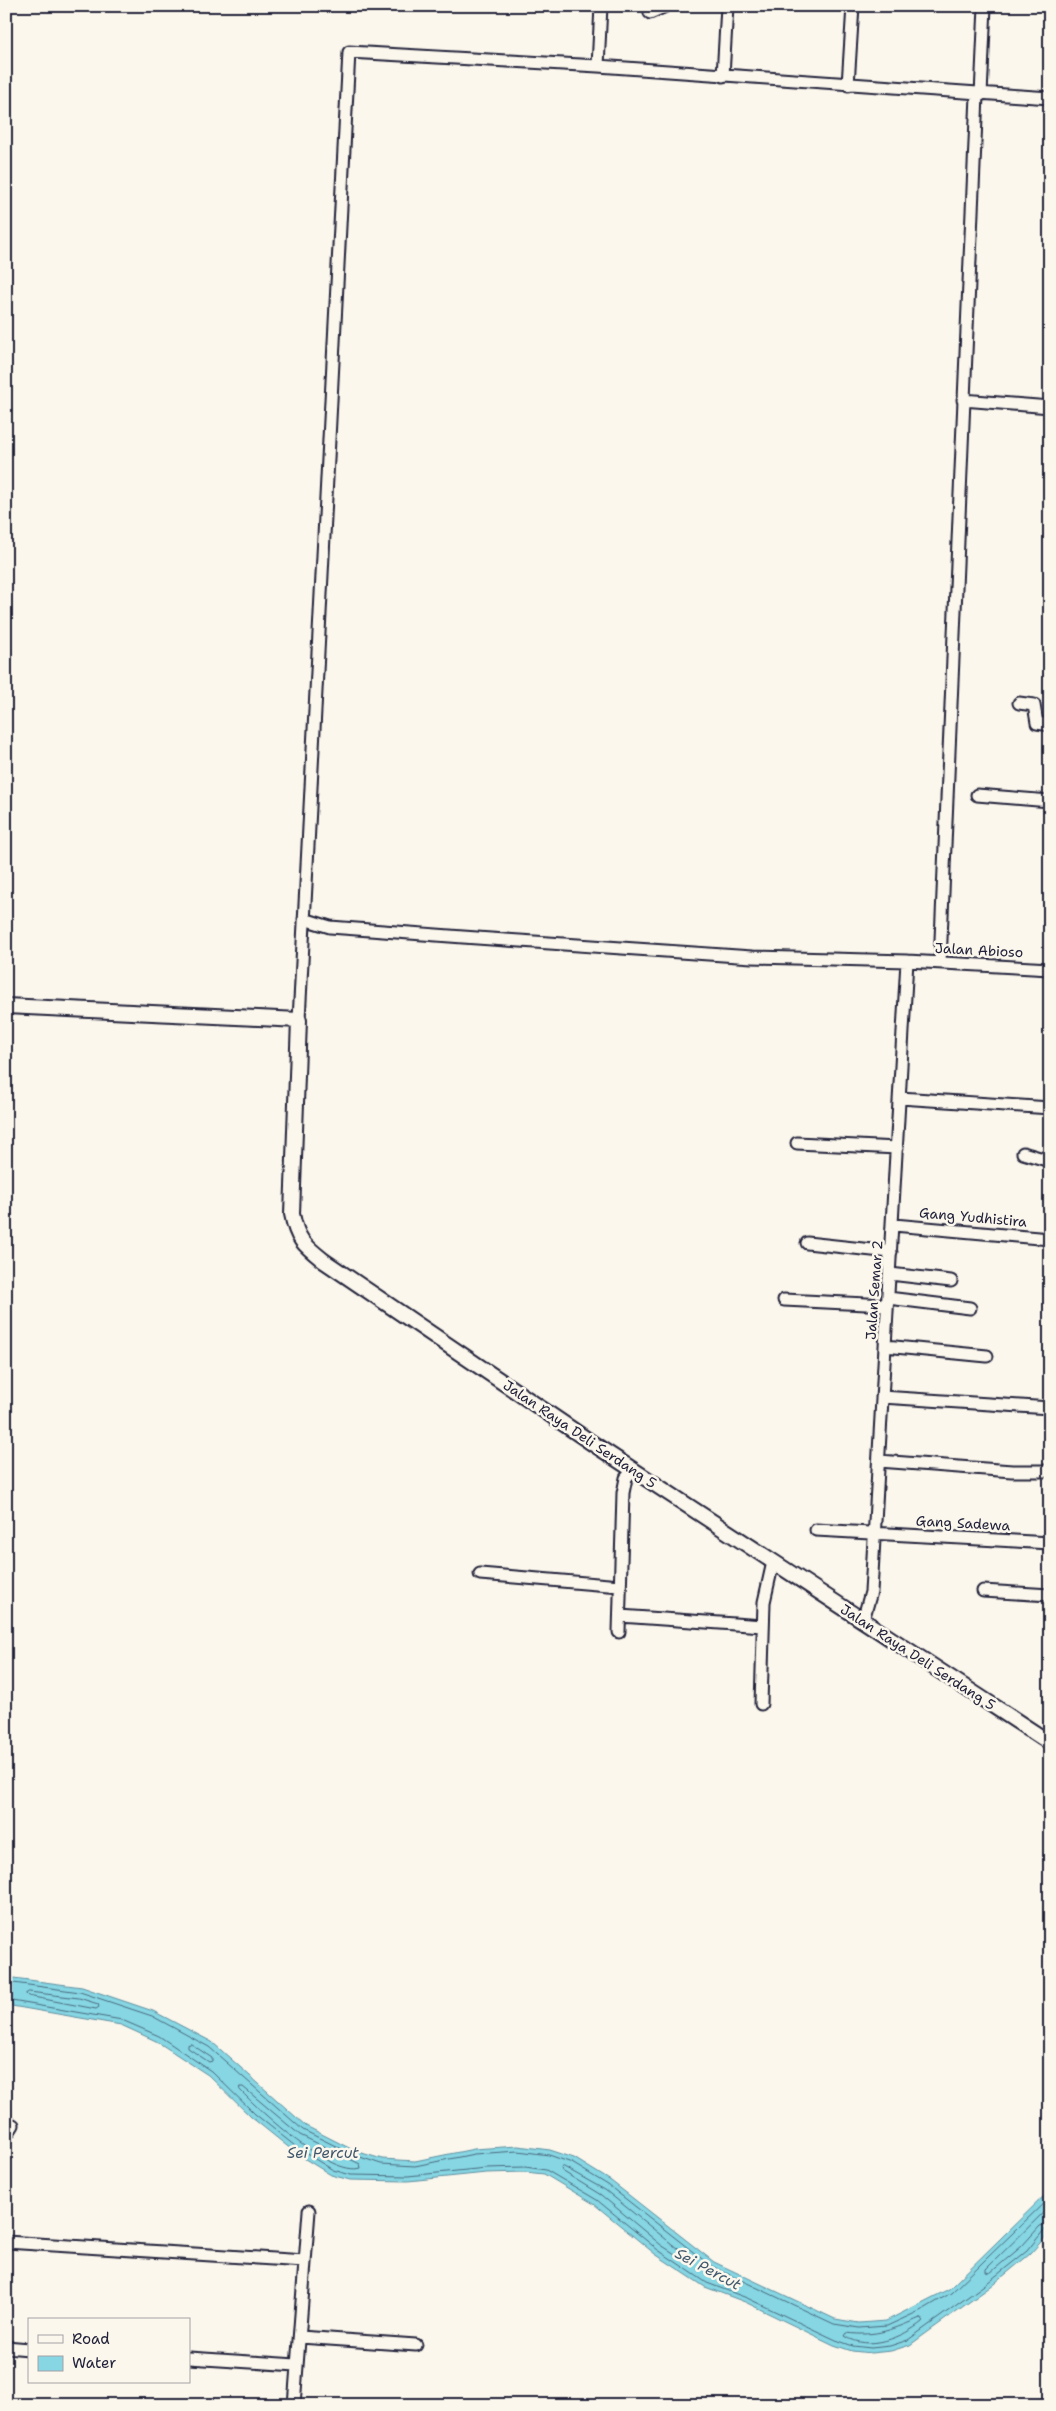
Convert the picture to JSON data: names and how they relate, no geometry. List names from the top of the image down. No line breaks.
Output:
{"streets":{"street":["Jalan Abioso","Gang Yudhistira","Jalan Semar 2","Jalan Raya Deli Serdang 5","Gang Sadewa"]},"crossings":[["Jalan Abioso","Jalan Semar 2"],["Gang Yudhistira","Jalan Semar 2"],["Jalan Semar 2","Jalan Raya Deli Serdang 5"],["Jalan Semar 2","Gang Sadewa"]],"water":["Sei Percut"],"legend":["Road","Water"]}
